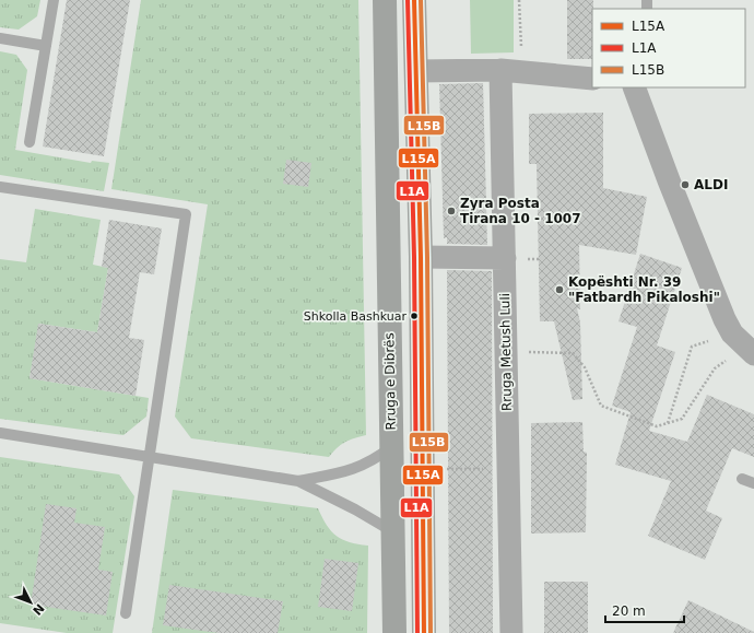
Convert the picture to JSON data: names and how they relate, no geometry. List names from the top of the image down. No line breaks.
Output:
{"streets":{"main road":["Rruga e Dibrës"],"street":["Rruga Metush Luli"]},"places":["ALDI","Zyra Posta Tirana 10 - 1007","Kopështi Nr. 39 \"Fatbardh Pikaloshi\"","Shkolla Bashkuar"],"lines":["transit line L15A","transit line L1A","transit line L15B"],"legend":["L15A","L1A","L15B"],"scale_bar":"20 m","north":"bottom right"}
